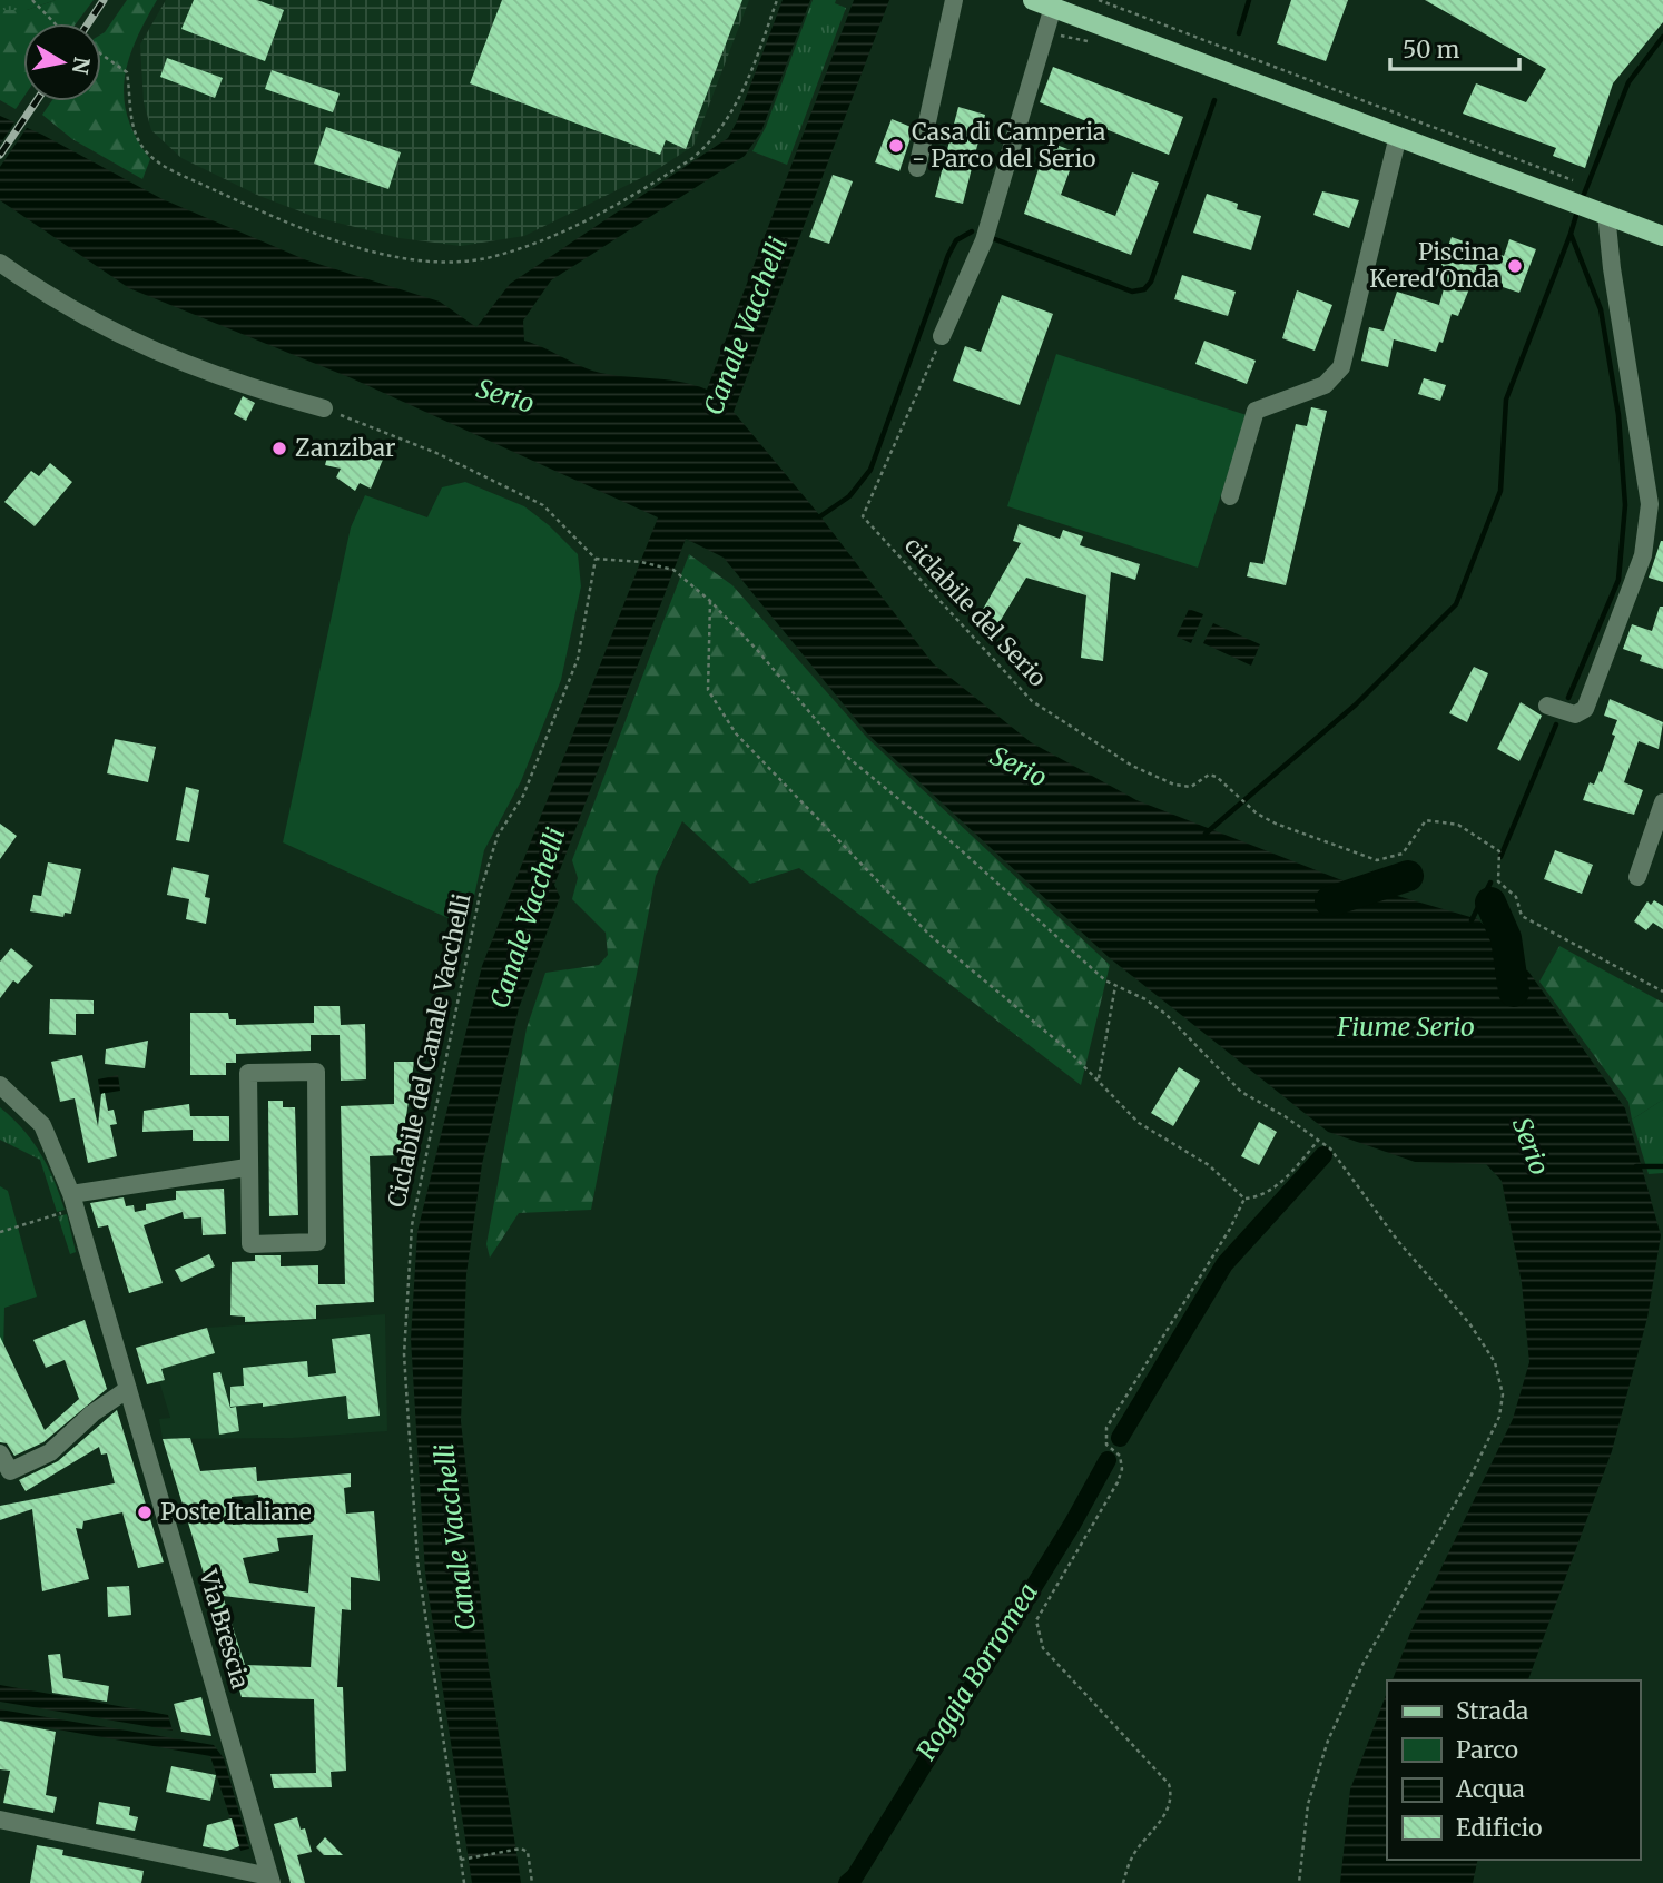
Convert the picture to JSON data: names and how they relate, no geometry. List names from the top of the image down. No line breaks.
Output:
{"streets":{"street":["Via Brescia"],"path":["ciclabile del Serio","Ciclabile del Canale Vacchelli"]},"water":["Canale Vacchelli","Serio","Fiume Serio","Roggia Borromea"],"places":["Casa di Camperia - Parco del Serio","Piscina Kered'Onda","Zanzibar","Poste Italiane"],"legend":["Strada","Parco","Acqua","Edificio"],"scale_bar":"50 m","north":"right"}
